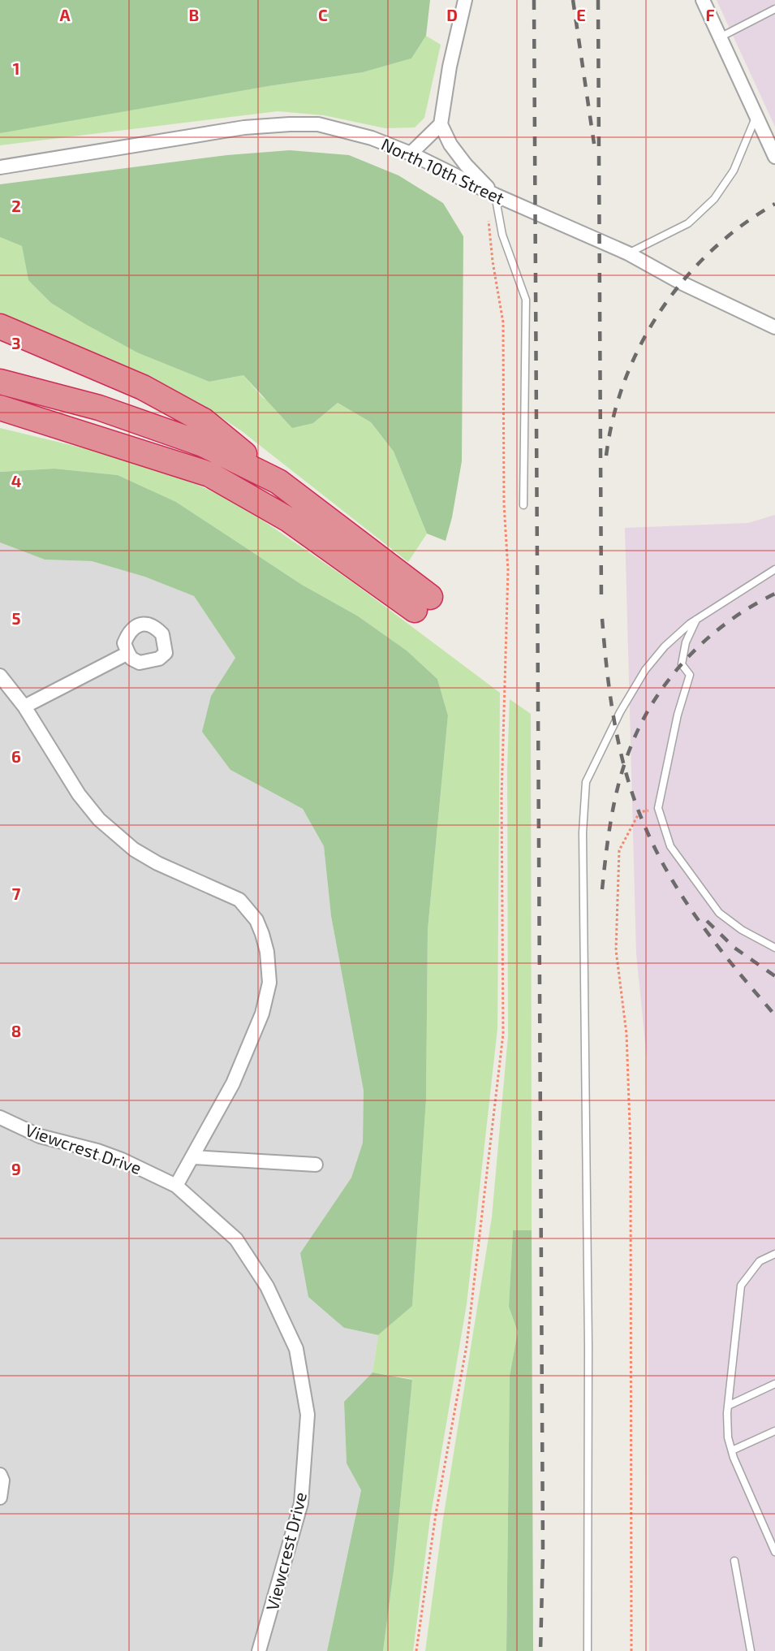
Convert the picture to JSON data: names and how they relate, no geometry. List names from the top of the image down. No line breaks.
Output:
{"streets":{"street":["North 10th Street","Viewcrest Drive"]},"grid":{"columns":["A","B","C","D","E","F"],"rows":["1","2","3","4","5","6","7","8","9"]}}
